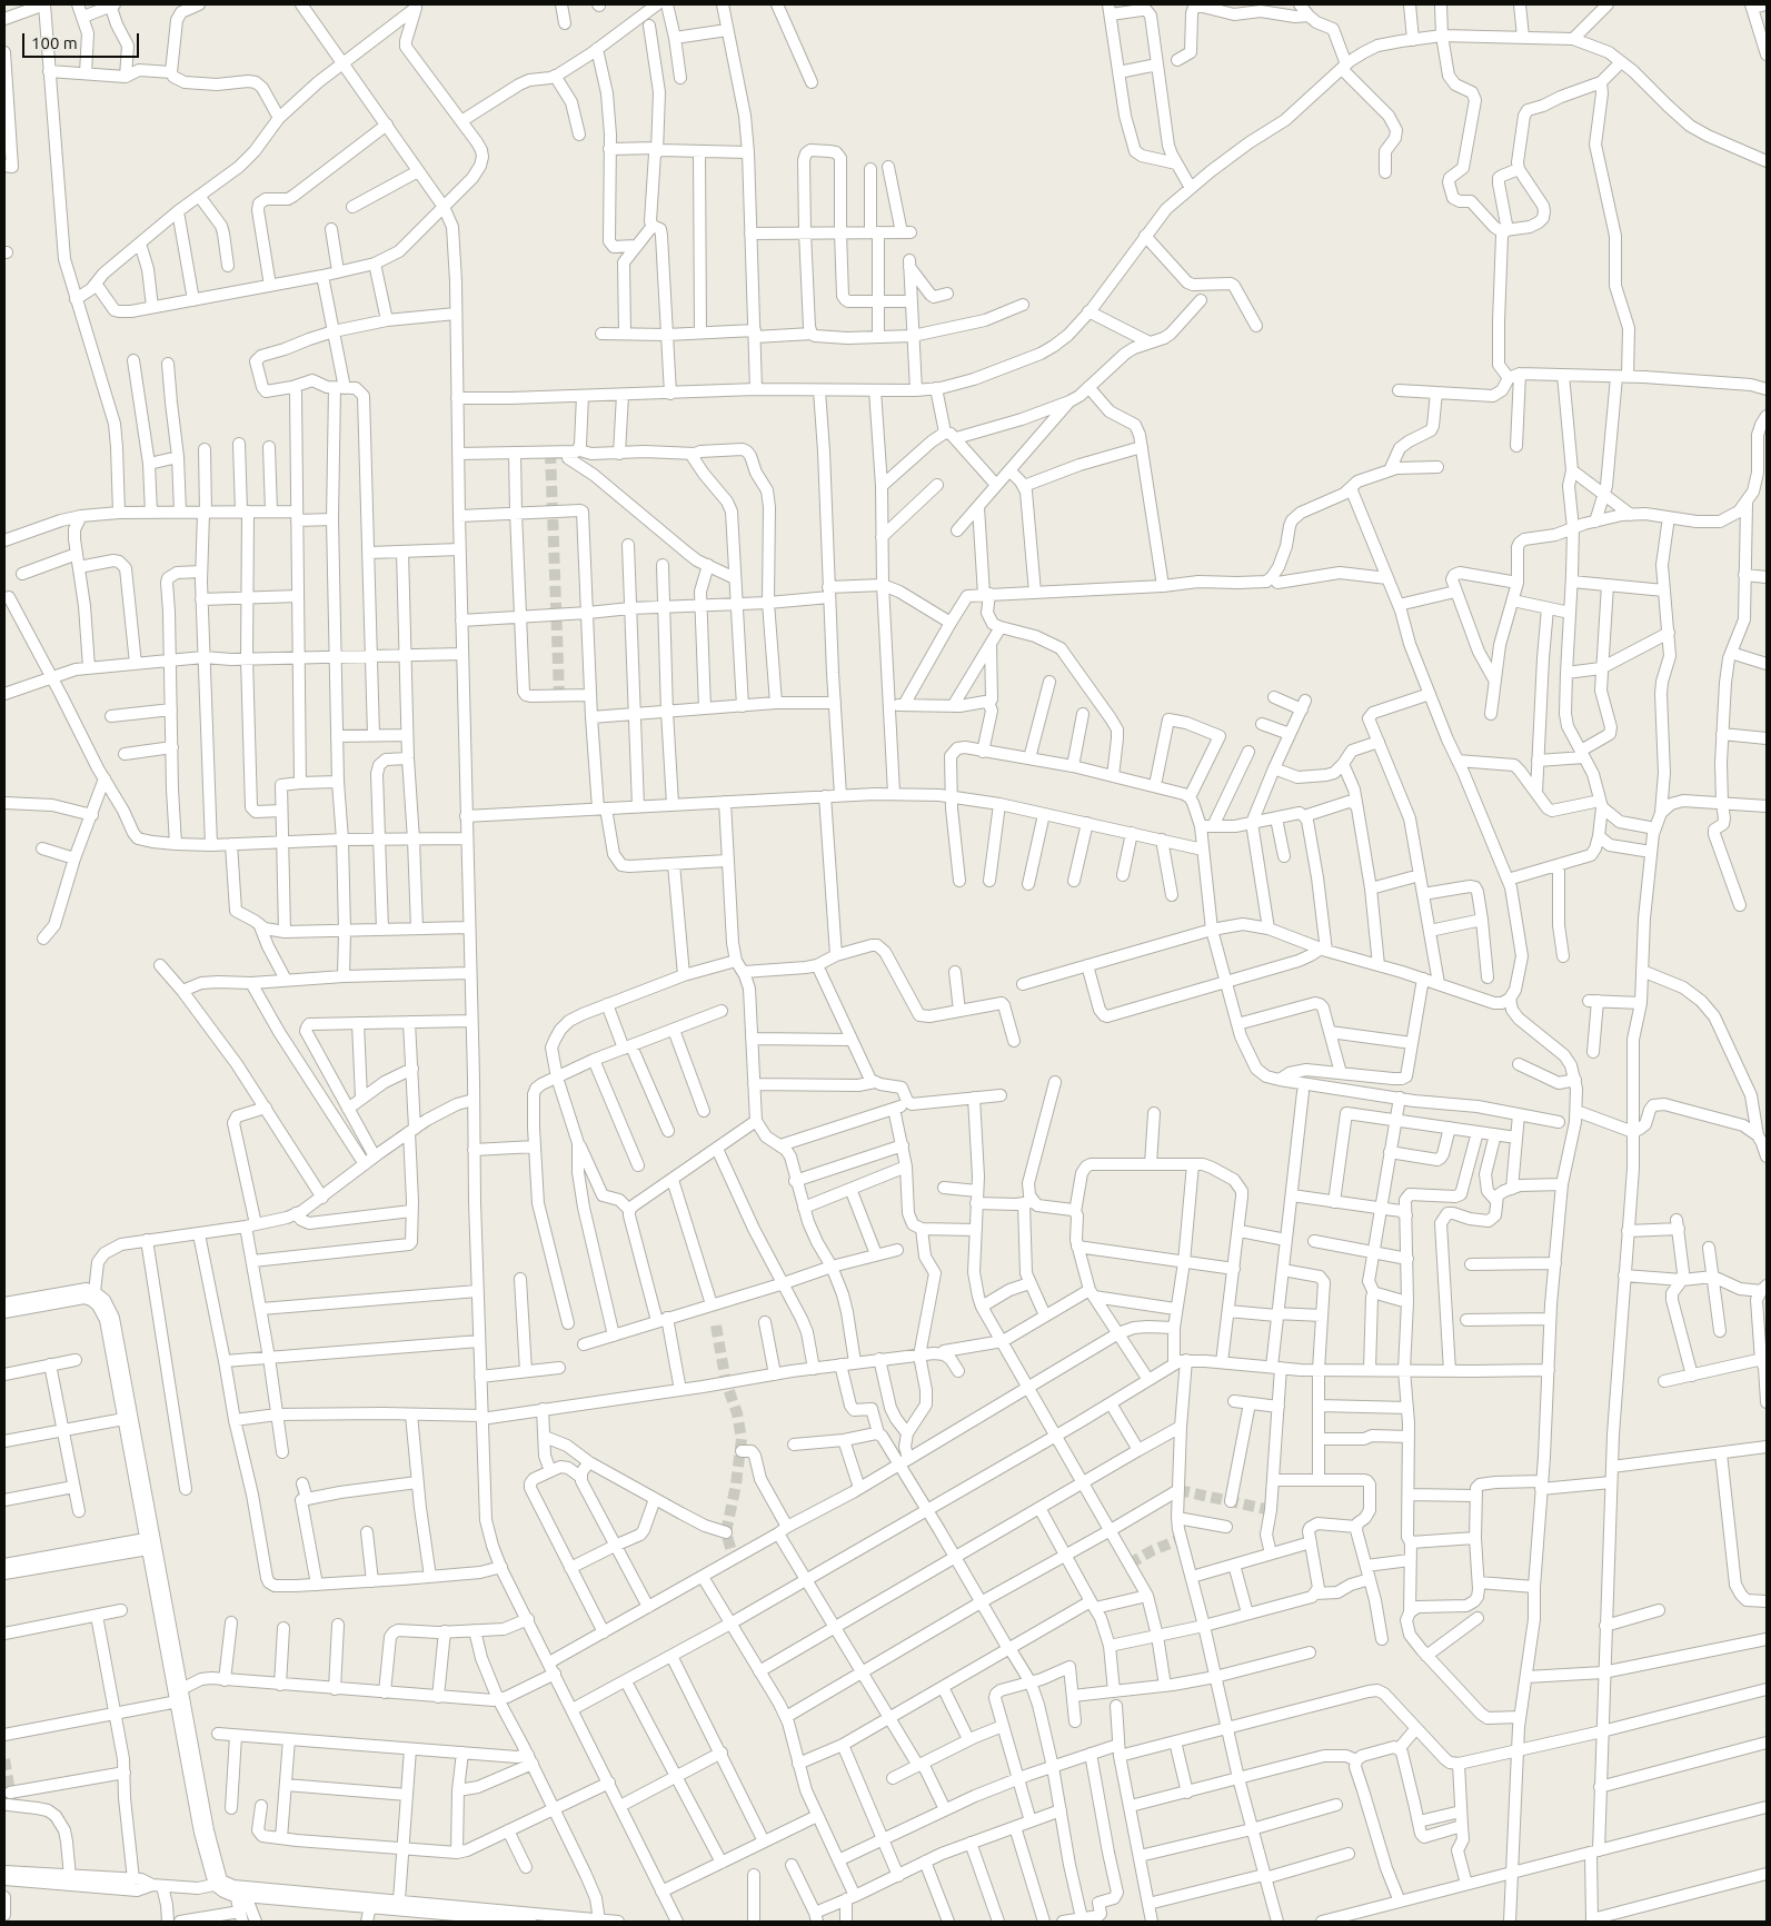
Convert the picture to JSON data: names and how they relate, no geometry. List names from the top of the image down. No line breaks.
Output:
{"scale_bar":"100 m"}
